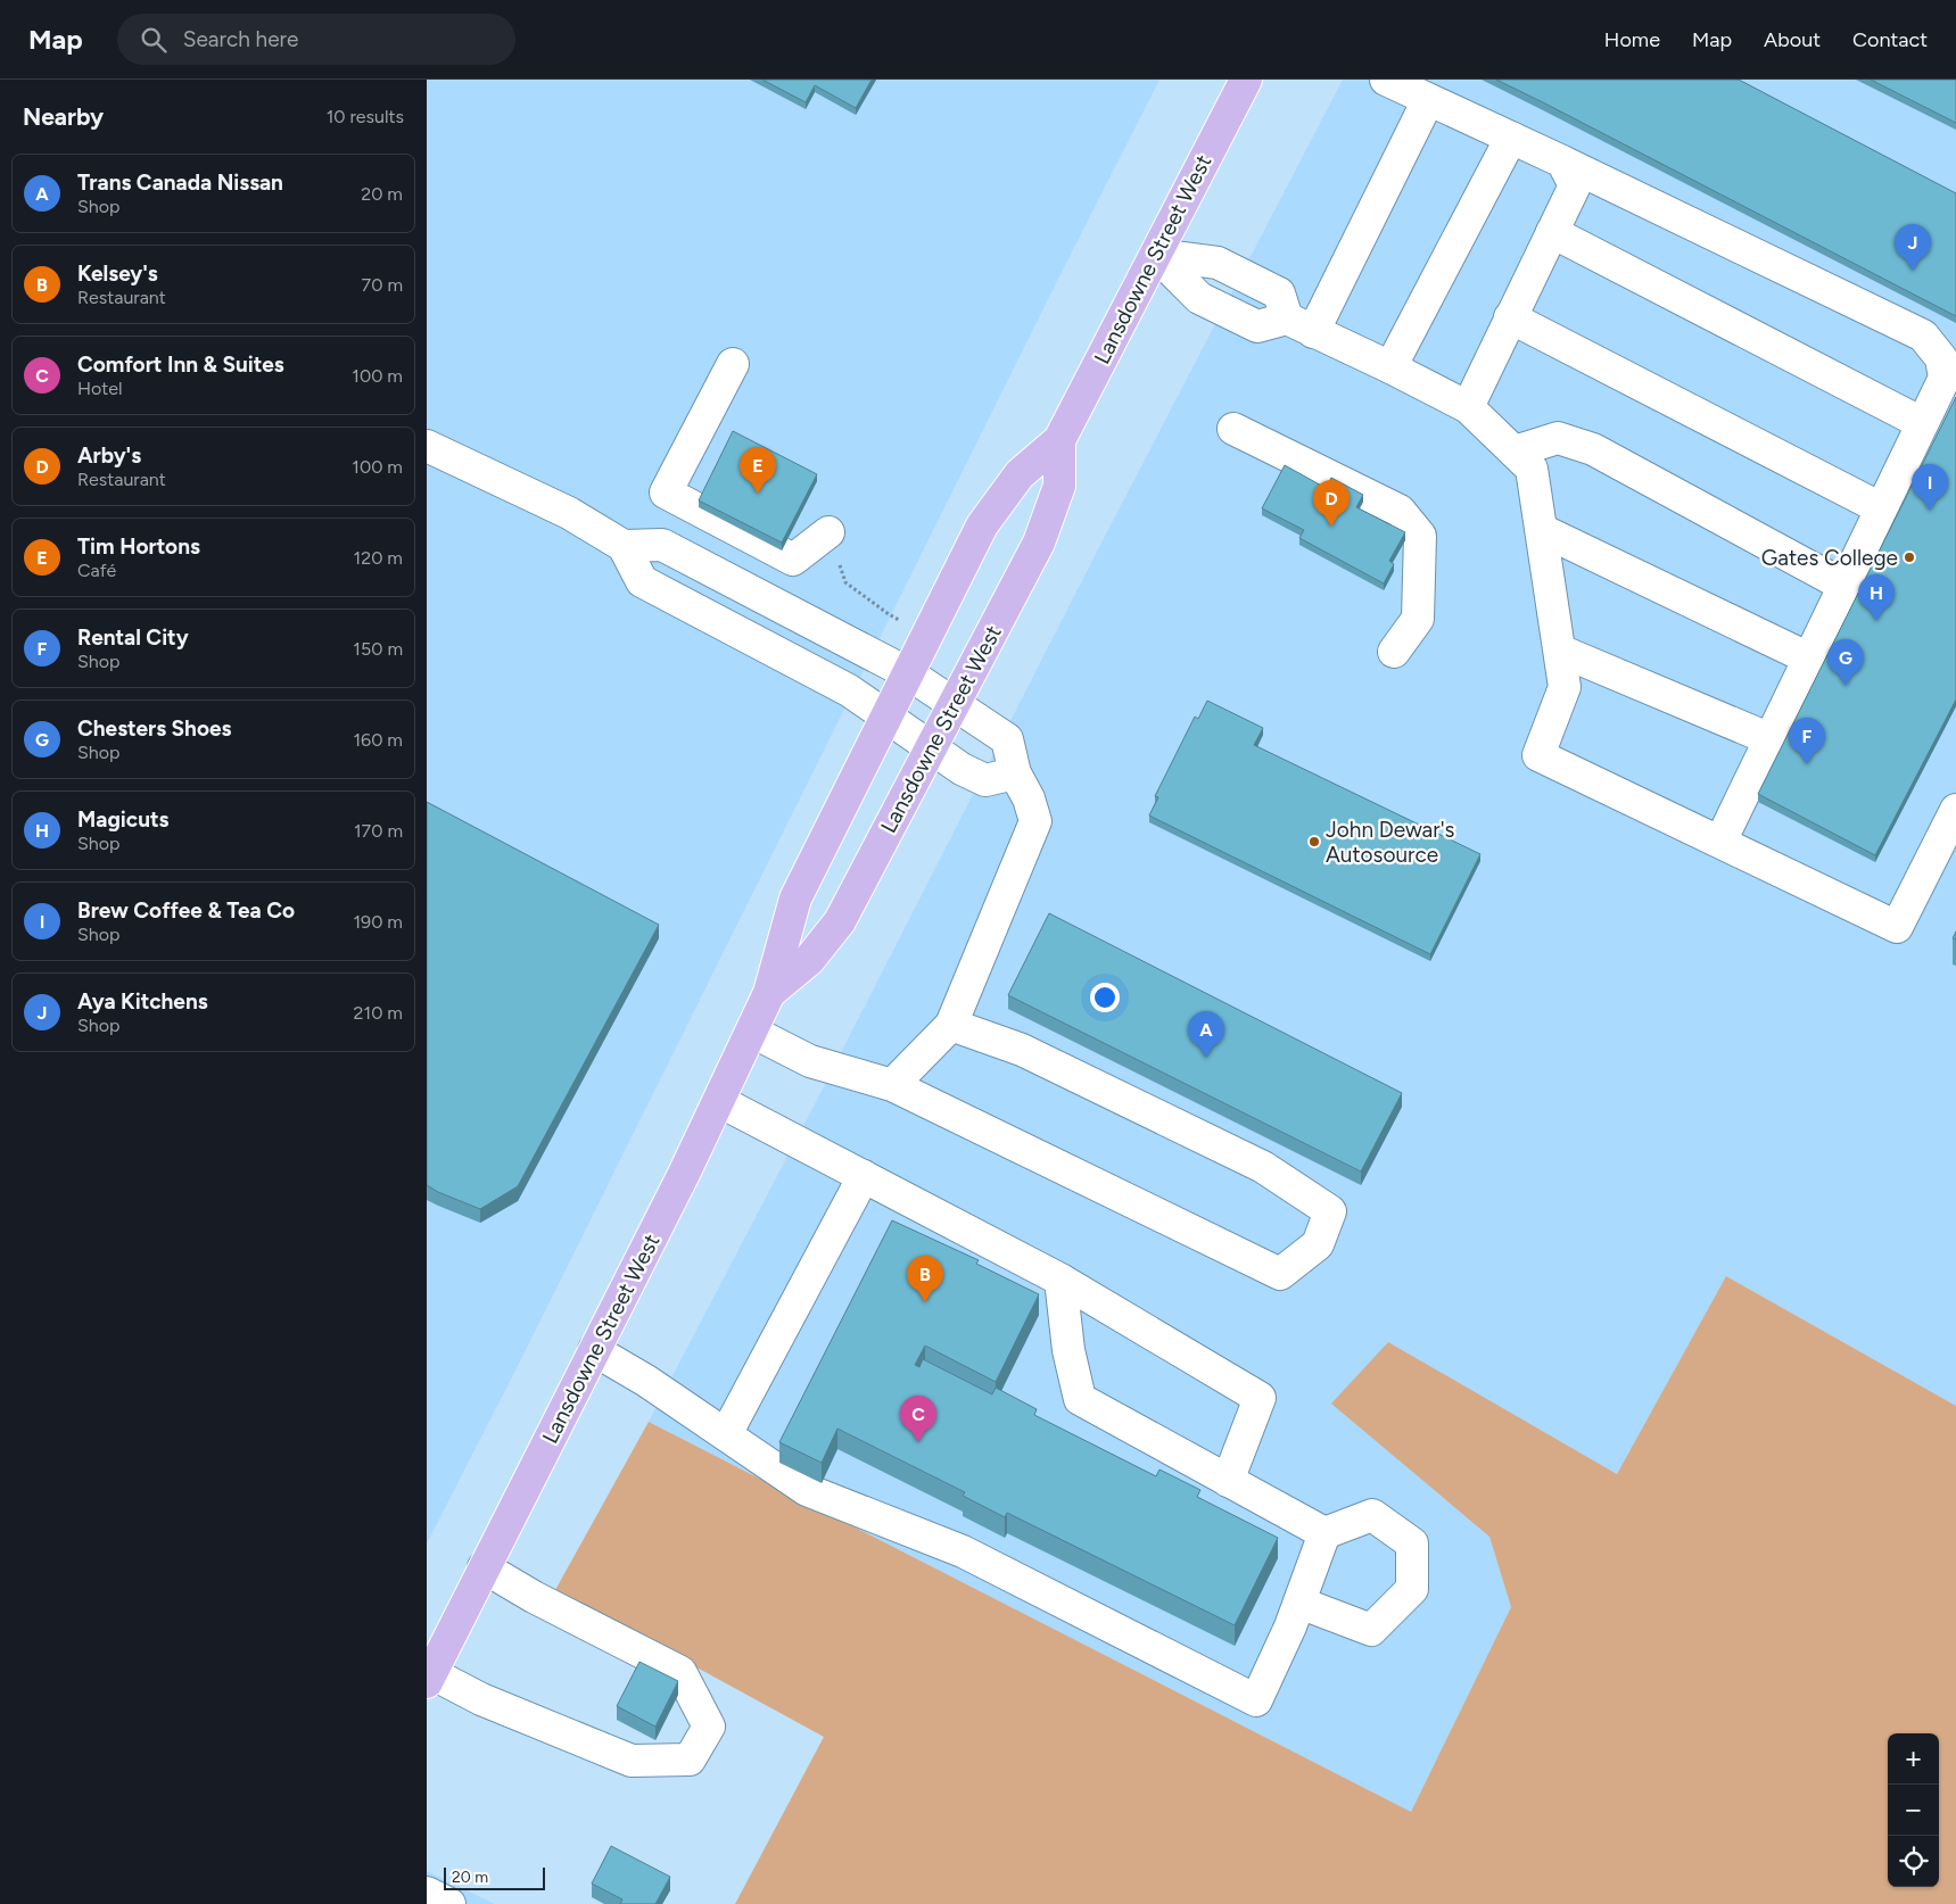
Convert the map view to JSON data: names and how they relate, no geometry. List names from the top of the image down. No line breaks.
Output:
{"streets":{"main road":["Lansdowne Street West"]},"places":["Gates College","John Dewar's Autosource"],"scale_bar":"20 m","page":{"header":"Map","search":"Search here","nav":["Home","Map","About","Contact"],"heading":["Nearby","10 results"],"list":[{"mark":"A","name":"Trans Canada Nissan","note":"Shop","value":"20 m"},{"mark":"B","name":"Kelsey's","note":"Restaurant","value":"70 m"},{"mark":"C","name":"Comfort Inn & Suites","note":"Hotel","value":"100 m"},{"mark":"D","name":"Arby's","note":"Restaurant","value":"100 m"},{"mark":"E","name":"Tim Hortons","note":"Café","value":"120 m"},{"mark":"F","name":"Rental City","note":"Shop","value":"150 m"},{"mark":"G","name":"Chesters Shoes","note":"Shop","value":"160 m"},{"mark":"H","name":"Magicuts","note":"Shop","value":"170 m"},{"mark":"I","name":"Brew Coffee & Tea Co","note":"Shop","value":"190 m"},{"mark":"J","name":"Aya Kitchens","note":"Shop","value":"210 m"}],"pins":["J","E","I","D","H","G","F","A","B","C"],"map_buttons":["+","−"],"scale":"20 m"}}
